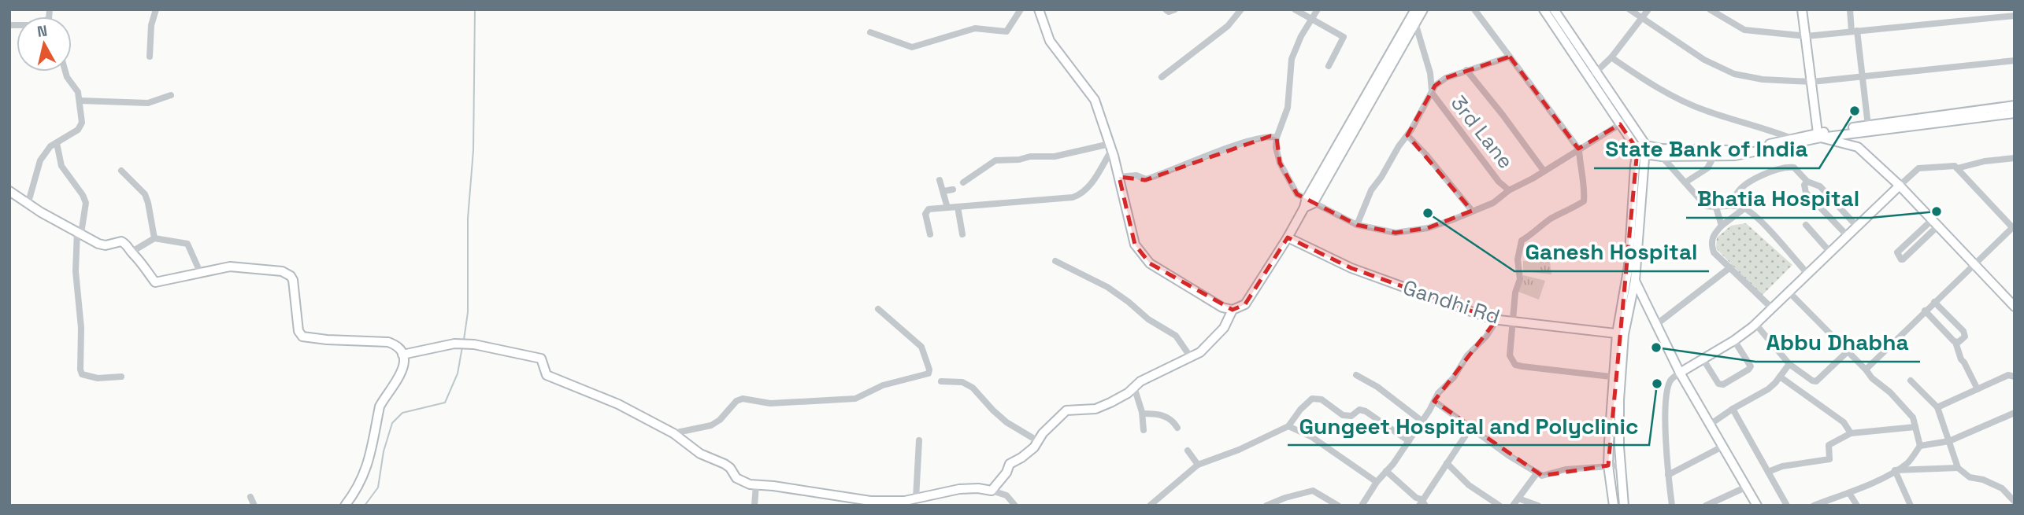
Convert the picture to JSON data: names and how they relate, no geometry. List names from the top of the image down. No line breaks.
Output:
{"streets":{"street":["3rd Lane","Gandhi Rd"]},"places":["State Bank of India","Bhatia Hospital","Ganesh Hospital","Abbu Dhabha","Gungeet Hospital and Polyclinic"],"north":"top"}
